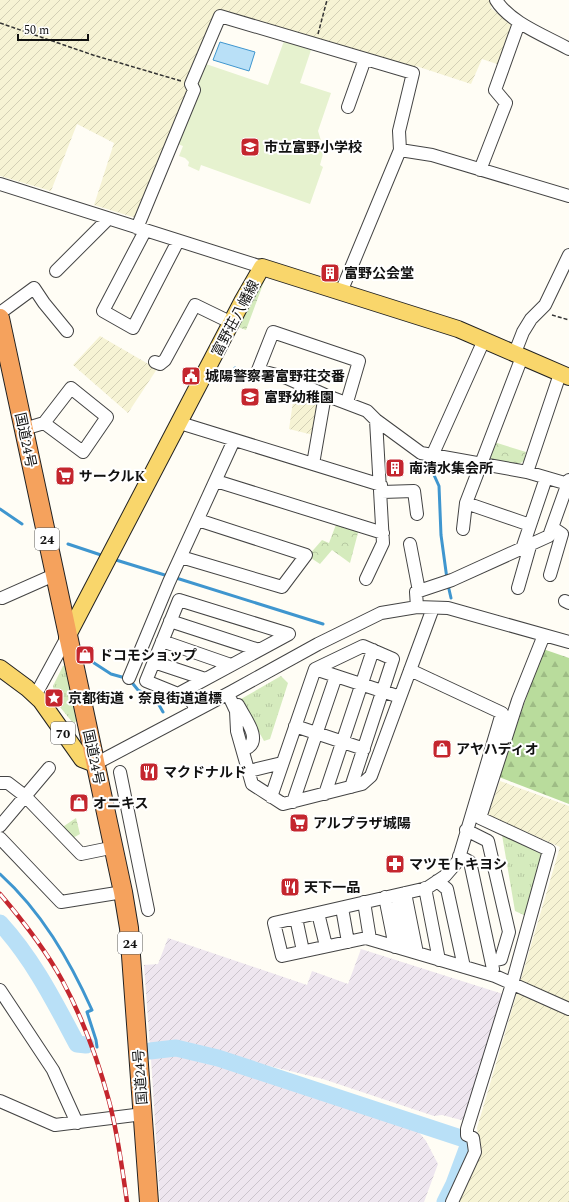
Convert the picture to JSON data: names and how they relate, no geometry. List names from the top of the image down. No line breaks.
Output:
{"streets":{"highway":["国道24号","24"],"main road":["富野荘八幡線","70"]},"crossings":[["富野荘八幡線","国道24号"],["国道24号","70"]],"places":{"school or university":["市立富野小学校","富野幼稚園"],"building":["富野公会堂","南清水集会所"],"public building":["城陽警察署富野荘交番"],"supermarket":["サークルK","アルプラザ城陽"],"shop":["ドコモショップ","アヤハディオ","オニキス"],"place":["京都街道・奈良街道道標"],"restaurant":["マクドナルド","天下一品"],"pharmacy":["マツモトキヨシ"]},"scale_bar":"50 m"}
